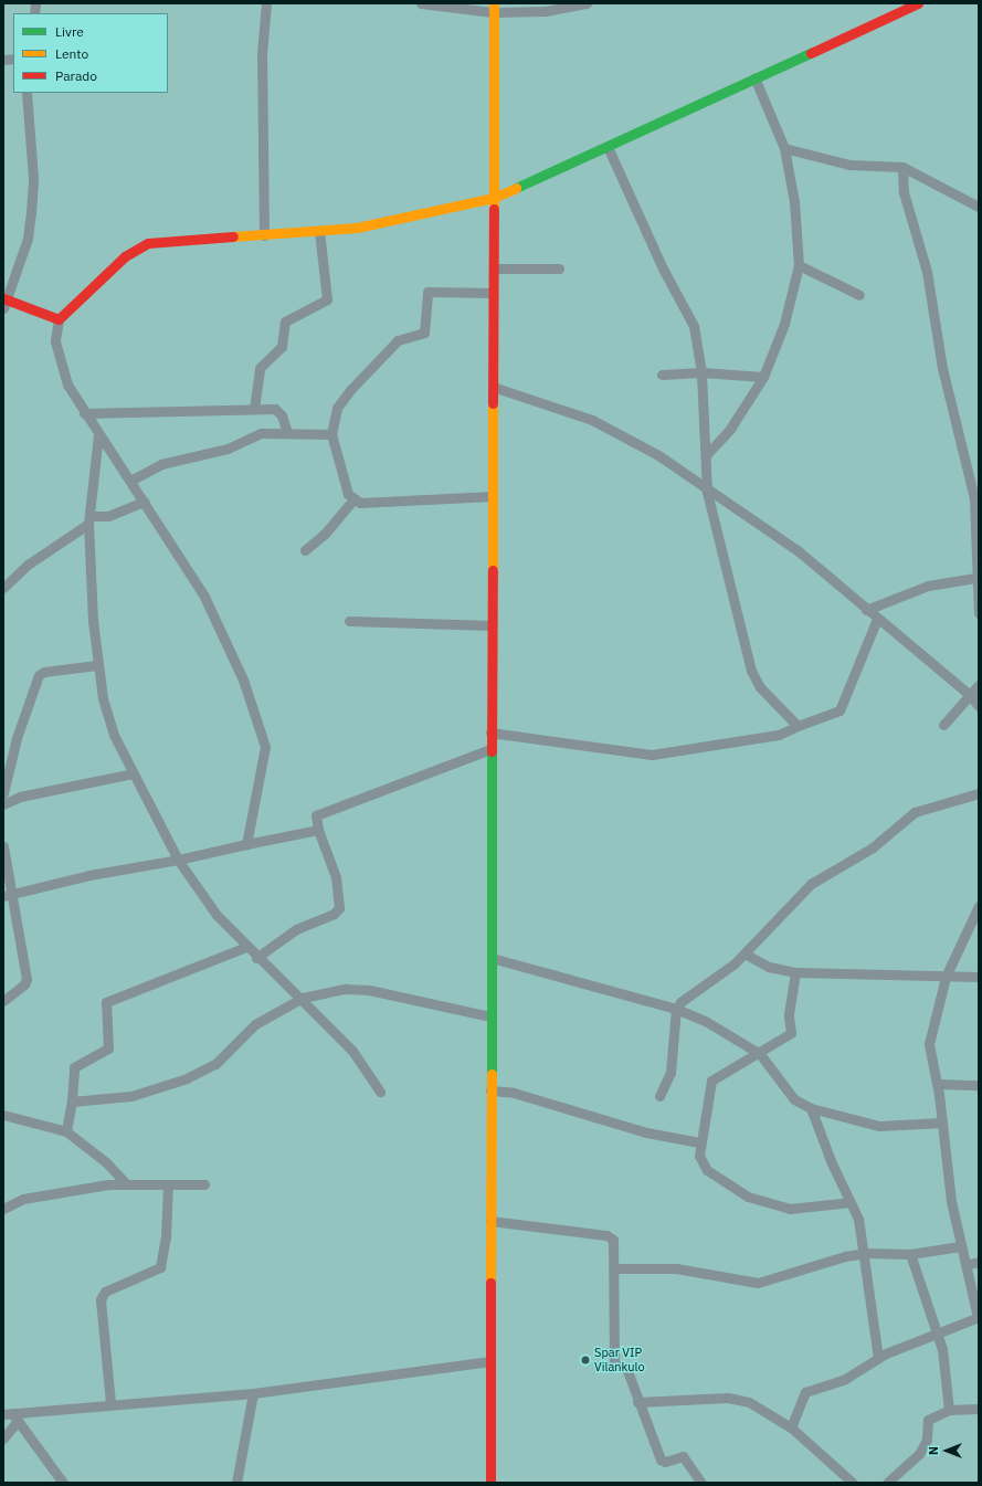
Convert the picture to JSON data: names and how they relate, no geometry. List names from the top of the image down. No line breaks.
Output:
{"places":["Spar VIP Vilankulo"],"legend":["Livre","Lento","Parado"],"north":"left"}
